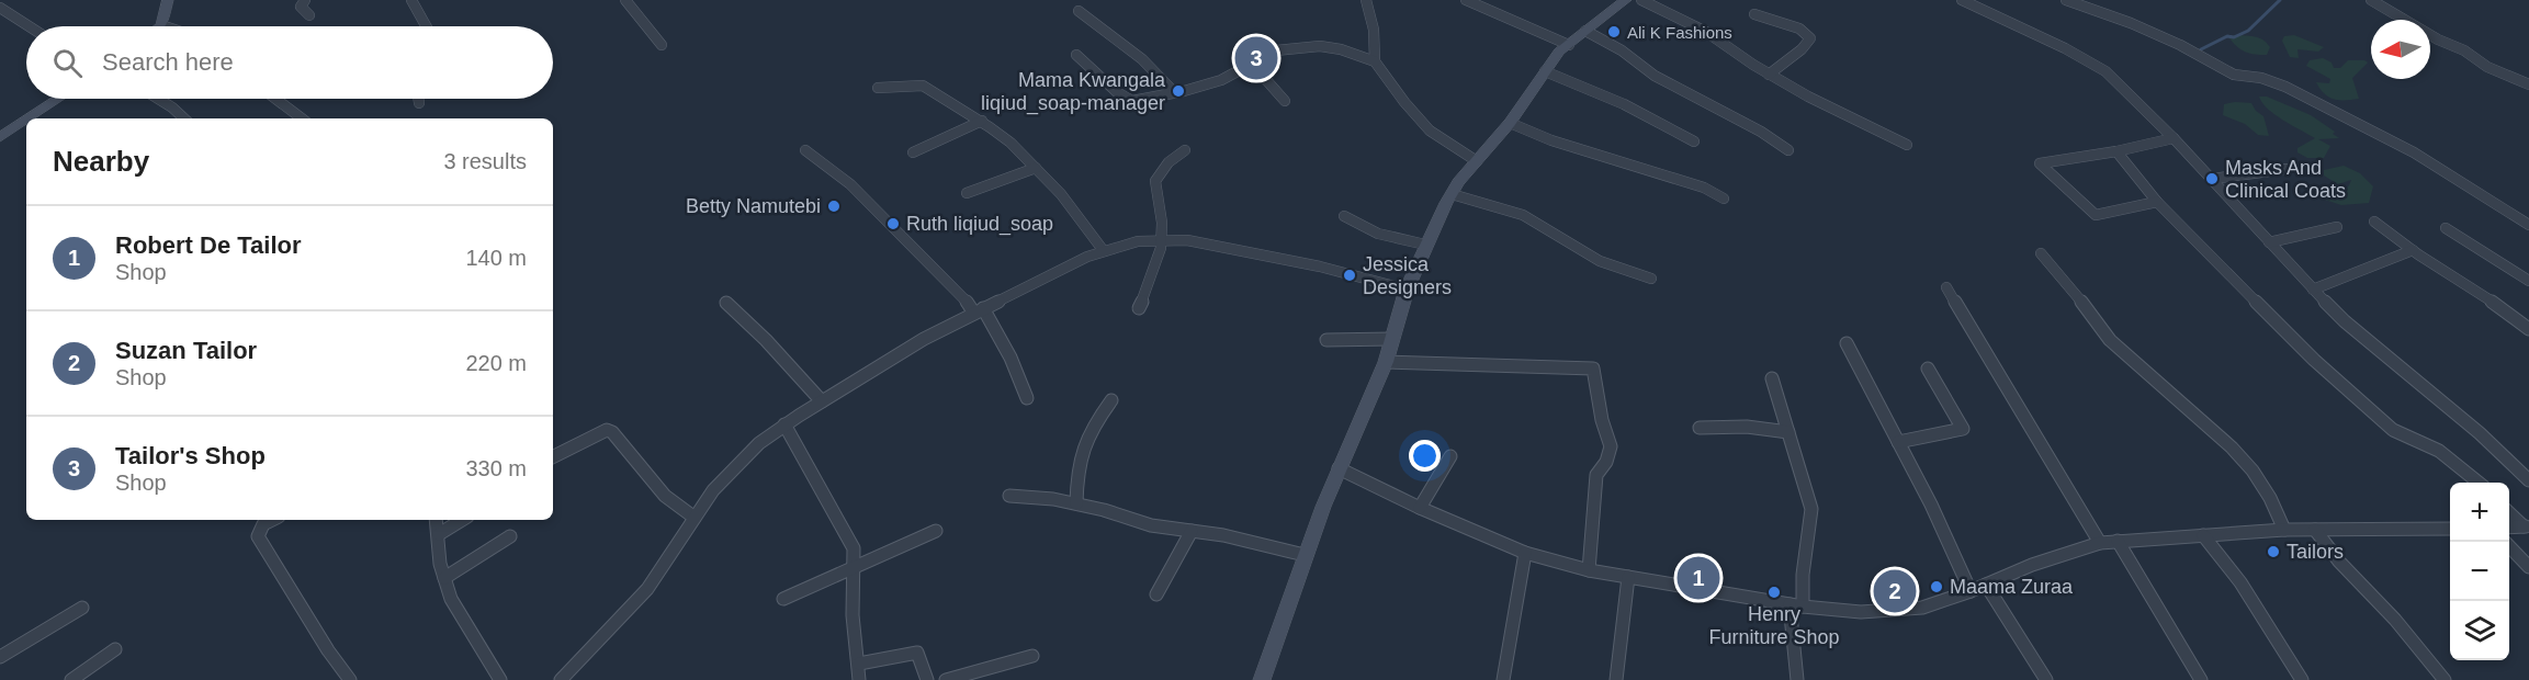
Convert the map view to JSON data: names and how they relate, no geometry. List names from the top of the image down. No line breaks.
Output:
{"places":["Ali K Fashions","Mama Kwangala liqiud_soap-manager","Masks And Clinical Coats","Betty Namutebi","Ruth liqiud_soap","Jessica Designers","Tailors","Maama Zuraa","Henry Furniture Shop"],"north":"left","page":{"search":"Search here","pins":["3","1","2"],"heading":["Nearby","3 results"],"list":[{"mark":"1","name":"Robert De Tailor","note":"Shop","value":"140 m"},{"mark":"2","name":"Suzan Tailor","note":"Shop","value":"220 m"},{"mark":"3","name":"Tailor's Shop","note":"Shop","value":"330 m"}],"map_buttons":["+","−"]}}
